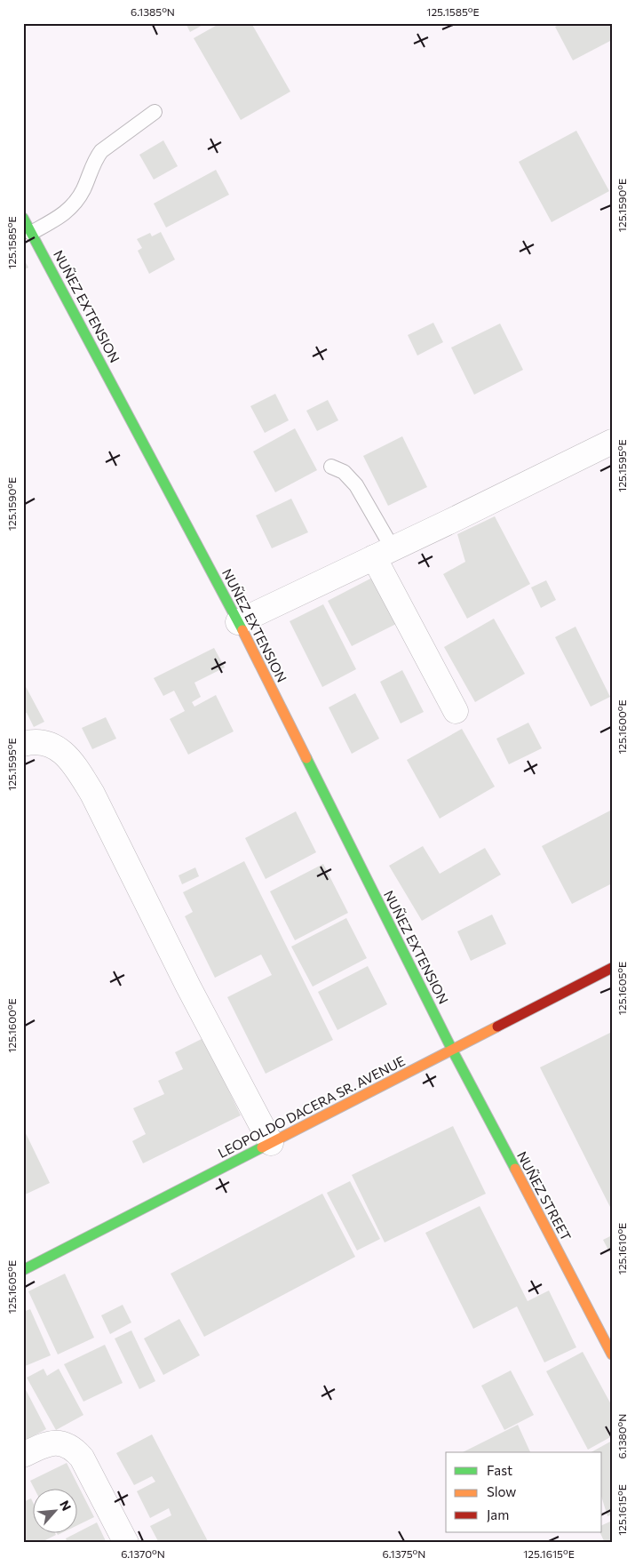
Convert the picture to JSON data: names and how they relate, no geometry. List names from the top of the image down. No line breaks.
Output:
{"streets":{"street":["NUÑEZ EXTENSION","LEOPOLDO DACERA SR. AVENUE","NUÑEZ STREET"]},"crossings":[["NUÑEZ EXTENSION","LEOPOLDO DACERA SR. AVENUE"],["NUÑEZ EXTENSION","NUÑEZ STREET"],["LEOPOLDO DACERA SR. AVENUE","NUÑEZ STREET"]],"legend":["Fast","Slow","Jam"],"north":"top right","coordinates":["6.1385°N","125.1585°E","125.1590°E","125.1595°E","125.1600°E","125.1605°E","125.1610°E","6.1380°N","125.1615°E","6.1370°N","6.1375°N"]}
